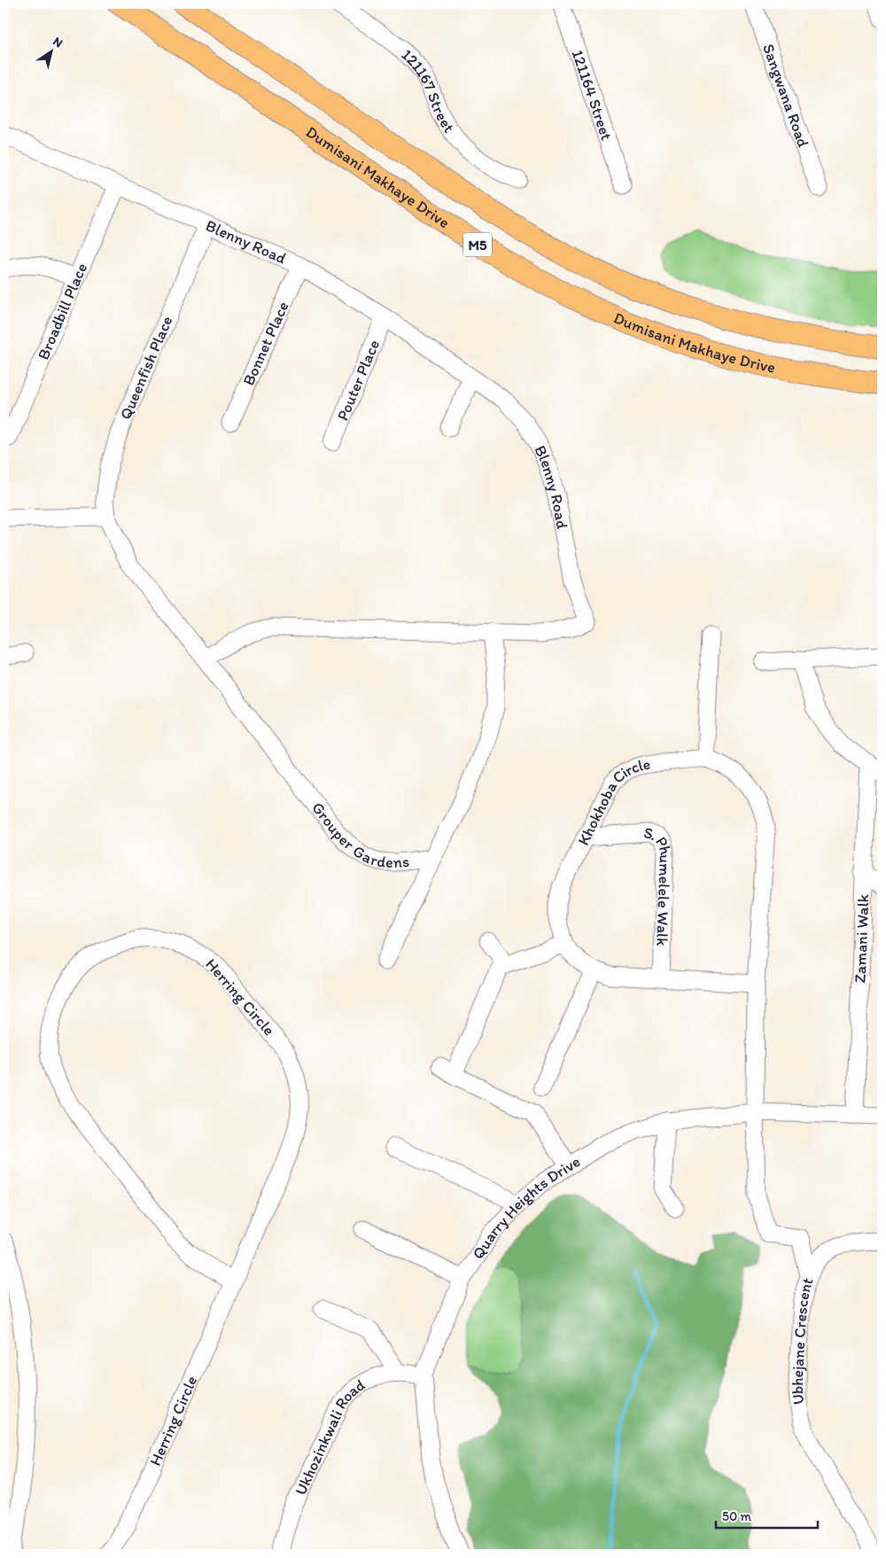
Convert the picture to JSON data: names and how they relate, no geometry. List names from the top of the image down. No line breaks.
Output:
{"streets":{"main road":["Dumisani Makhaye Drive","M5"],"street":["121167 Street","121164 Street","Sangwana Road","Blenny Road","Broadbill Place","Bonnet Place","Queenfish Place","Pouter Place","Khokhoba Circle","Grouper Gardens","S. Phumelele Walk","Zamani Walk","Herring Circle","Quarry Heights Drive","Ubhejane Crescent","Ukhozinkwali Road"]},"crossings":[["Blenny Road","Broadbill Place"],["Blenny Road","Bonnet Place"],["Blenny Road","Queenfish Place"],["Blenny Road","Pouter Place"],["Blenny Road","Grouper Gardens"],["Queenfish Place","Grouper Gardens"],["Khokhoba Circle","S. Phumelele Walk"],["Khokhoba Circle","Quarry Heights Drive"],["Khokhoba Circle","Ubhejane Crescent"],["Zamani Walk","Quarry Heights Drive"],["Quarry Heights Drive","Ukhozinkwali Road"]],"scale_bar":"50 m","north":"top right"}
